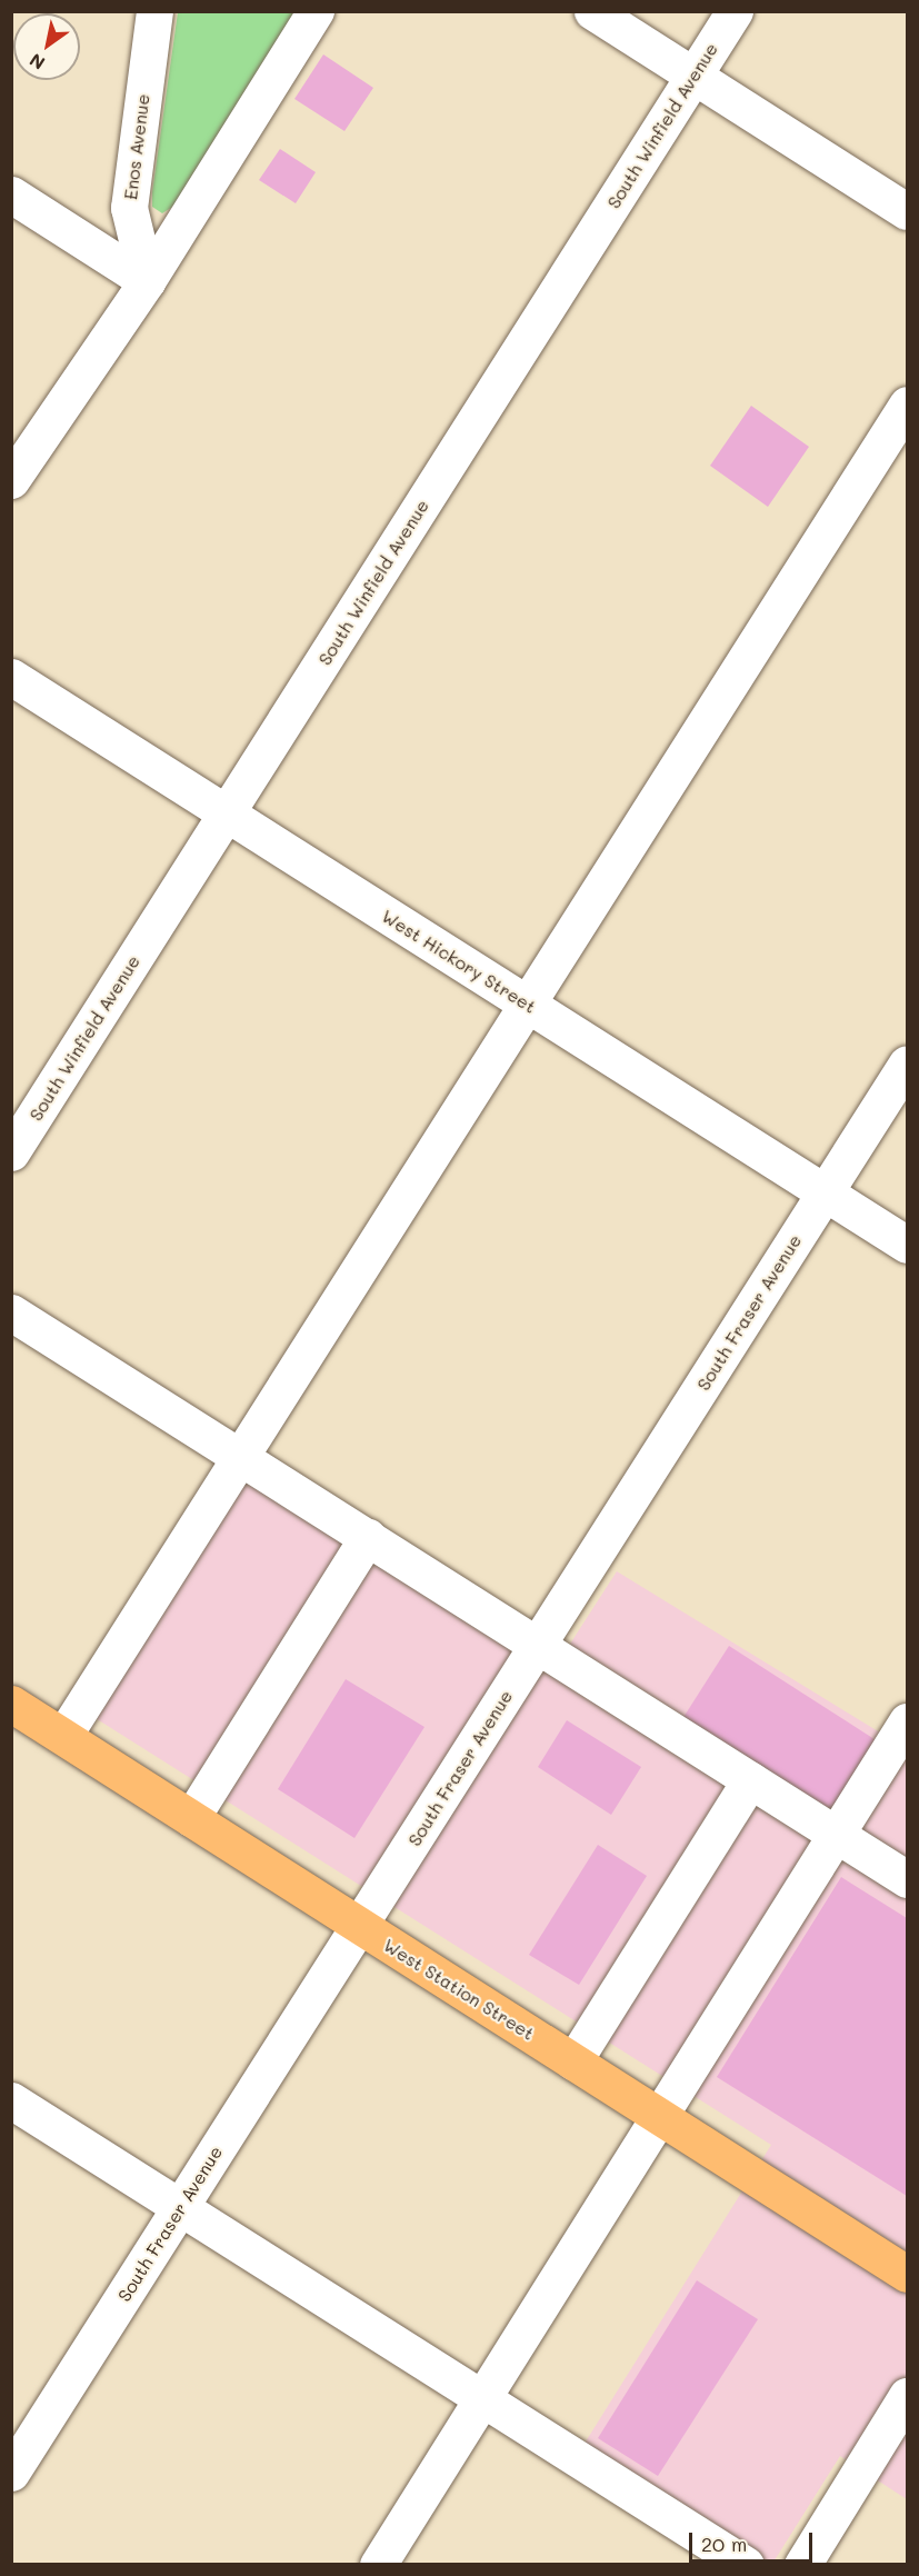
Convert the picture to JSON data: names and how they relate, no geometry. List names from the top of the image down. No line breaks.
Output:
{"streets":{"main road":["West Station Street"],"street":["South Winfield Avenue","Enos Avenue","West Hickory Street","South Fraser Avenue"]},"crossings":[["South Winfield Avenue","West Hickory Street"],["West Hickory Street","South Fraser Avenue"],["South Fraser Avenue","West Station Street"]],"scale_bar":"20 m","north":"bottom left"}
